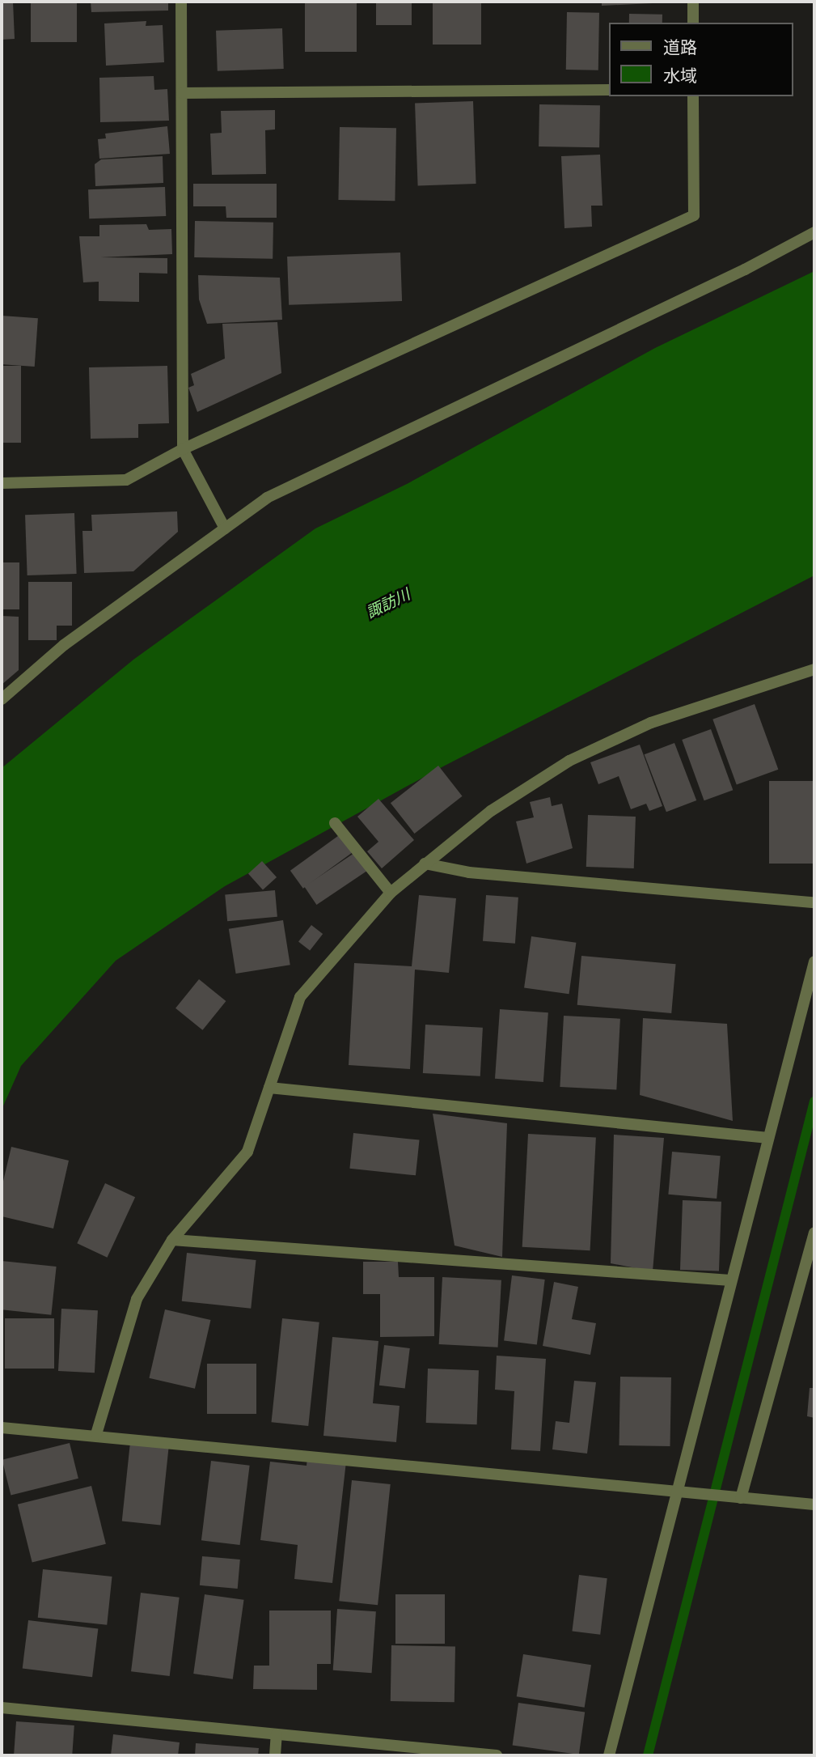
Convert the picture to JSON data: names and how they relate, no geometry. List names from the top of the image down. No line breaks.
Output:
{"water":["諏訪川"],"legend":["道路","水域"]}
